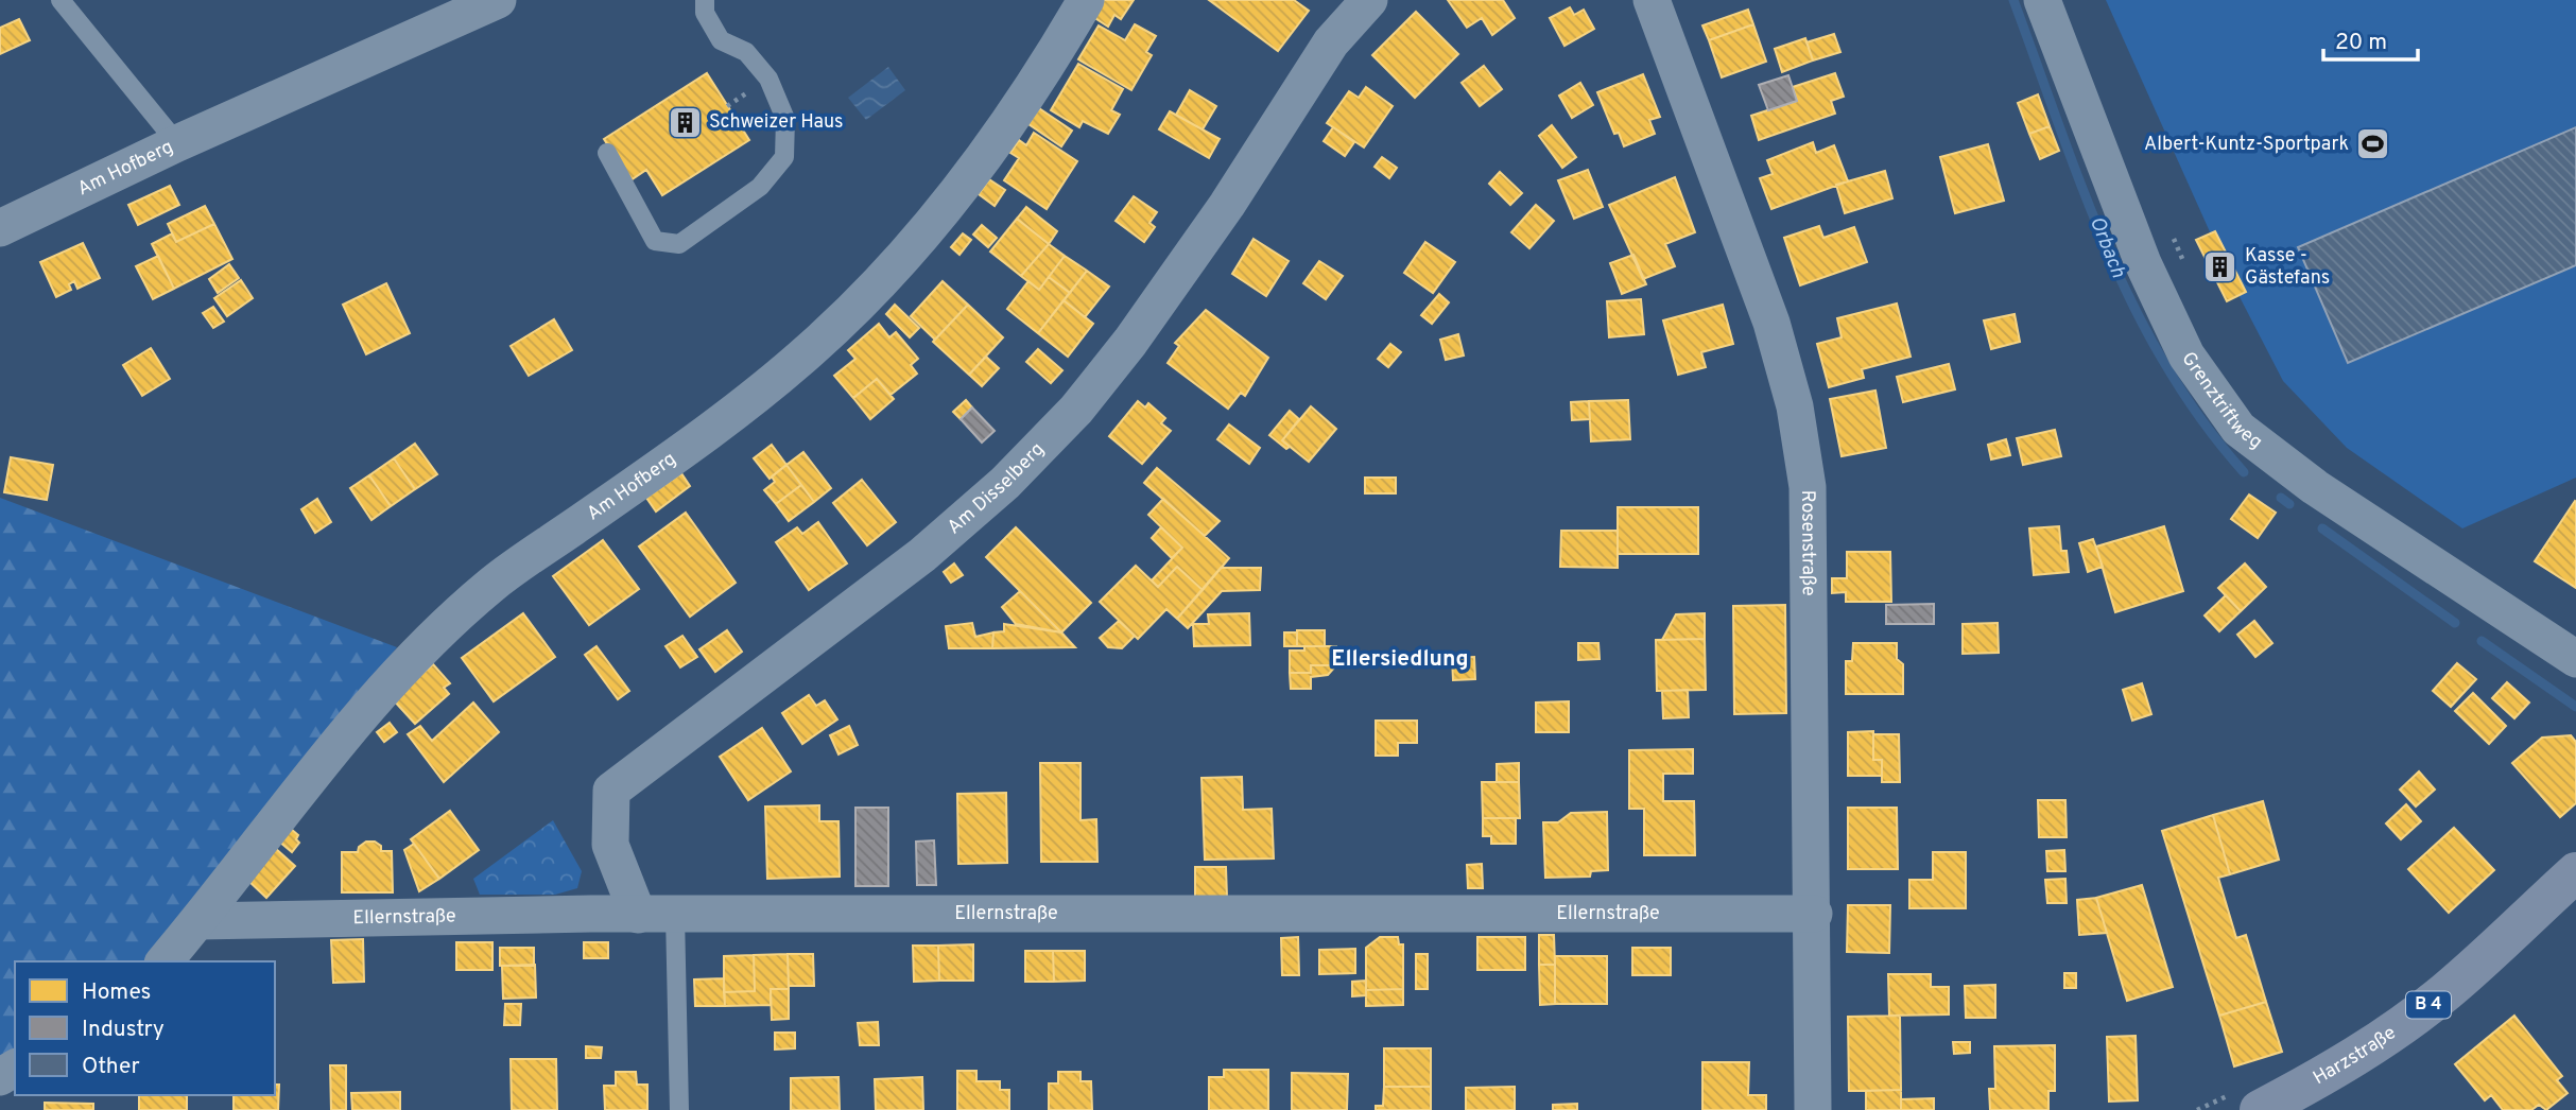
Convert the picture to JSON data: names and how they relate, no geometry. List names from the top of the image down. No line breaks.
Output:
{"streets":{"main road":["B 4","Harzstraße"],"street":["Am Hofberg","Grenztriftweg","Am Disselberg","Rosenstraße","Ellernstraße"]},"crossings":[["Am Hofberg","Ellernstraße"],["Am Disselberg","Ellernstraße"],["Rosenstraße","Ellernstraße"]],"districts":["Ellersiedlung"],"water":["Orbach"],"places":{"building":["Schweizer Haus","Kasse - Gästefans"],"sports":["Albert-Kuntz-Sportpark"]},"legend":["Homes","Industry","Other"],"scale_bar":"20 m"}
